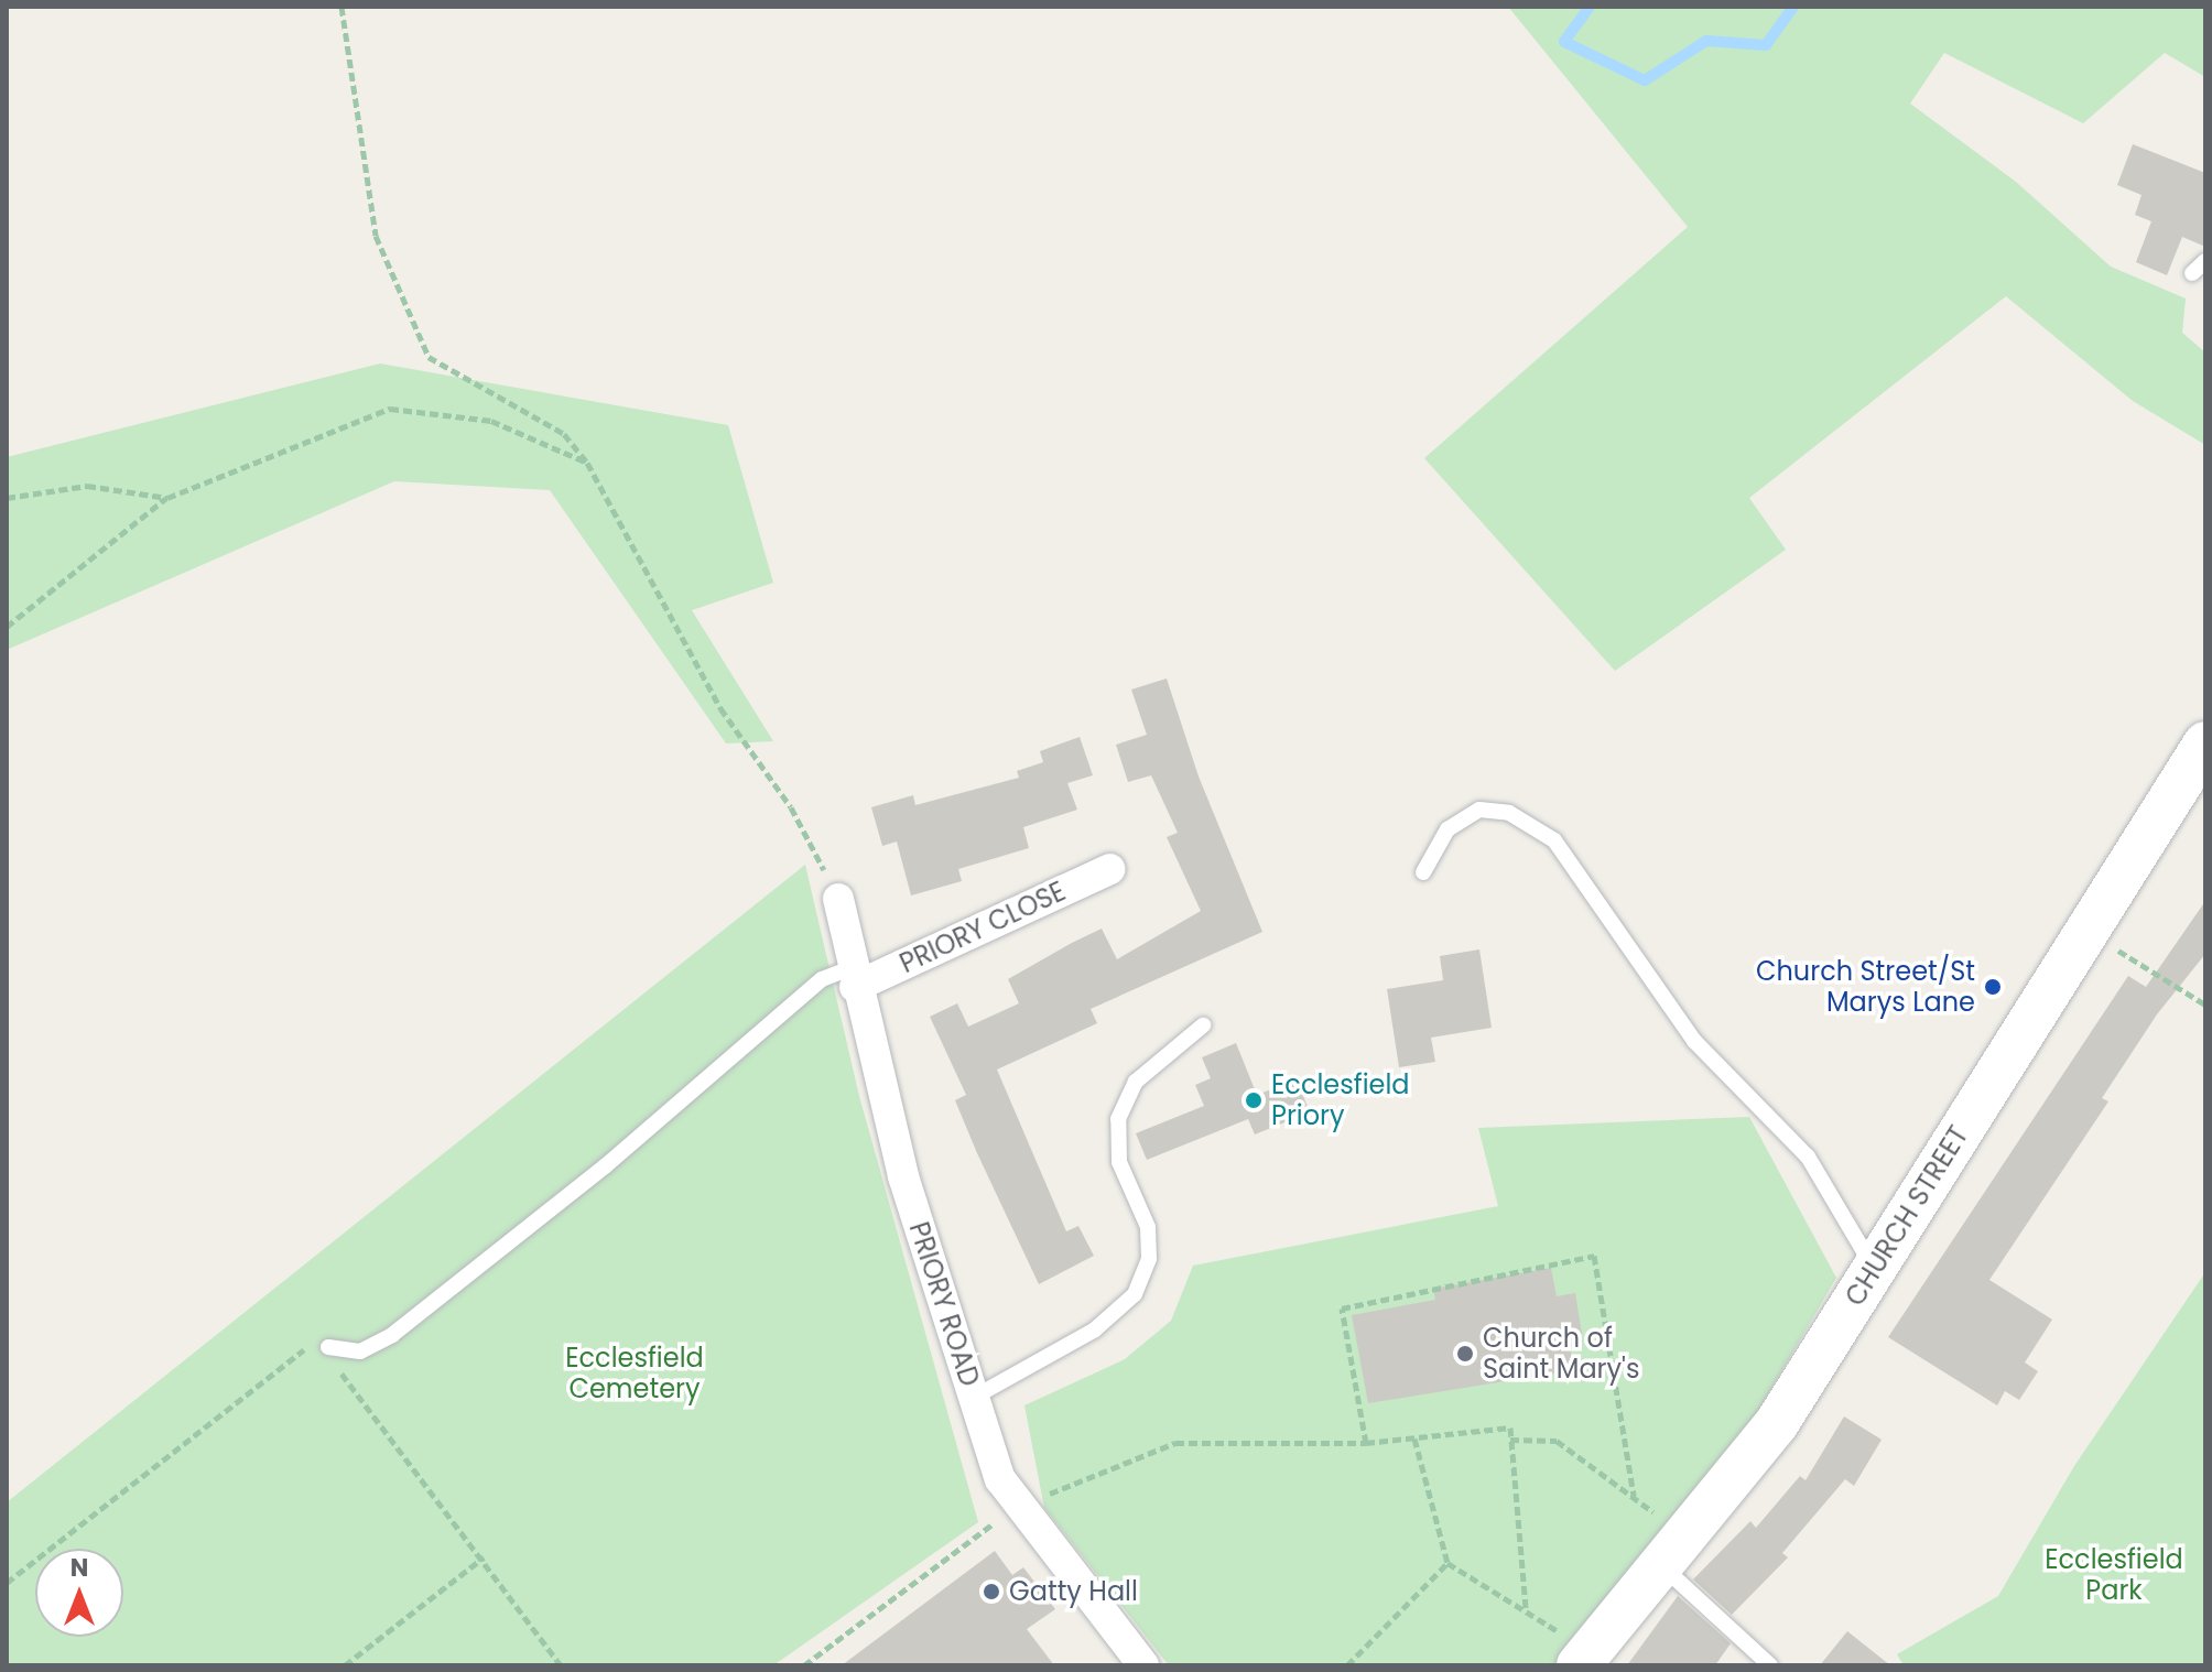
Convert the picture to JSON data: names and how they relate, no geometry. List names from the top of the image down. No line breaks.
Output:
{"streets":{"main road":["CHURCH STREET"],"street":["PRIORY CLOSE","PRIORY ROAD"]},"crossings":[["PRIORY CLOSE","PRIORY ROAD"]],"parks":["Ecclesfield Cemetery","Ecclesfield Park"],"places":["Church Street/St Marys Lane","Ecclesfield Priory","Church of Saint Mary's","Gatty Hall"],"north":"top"}
